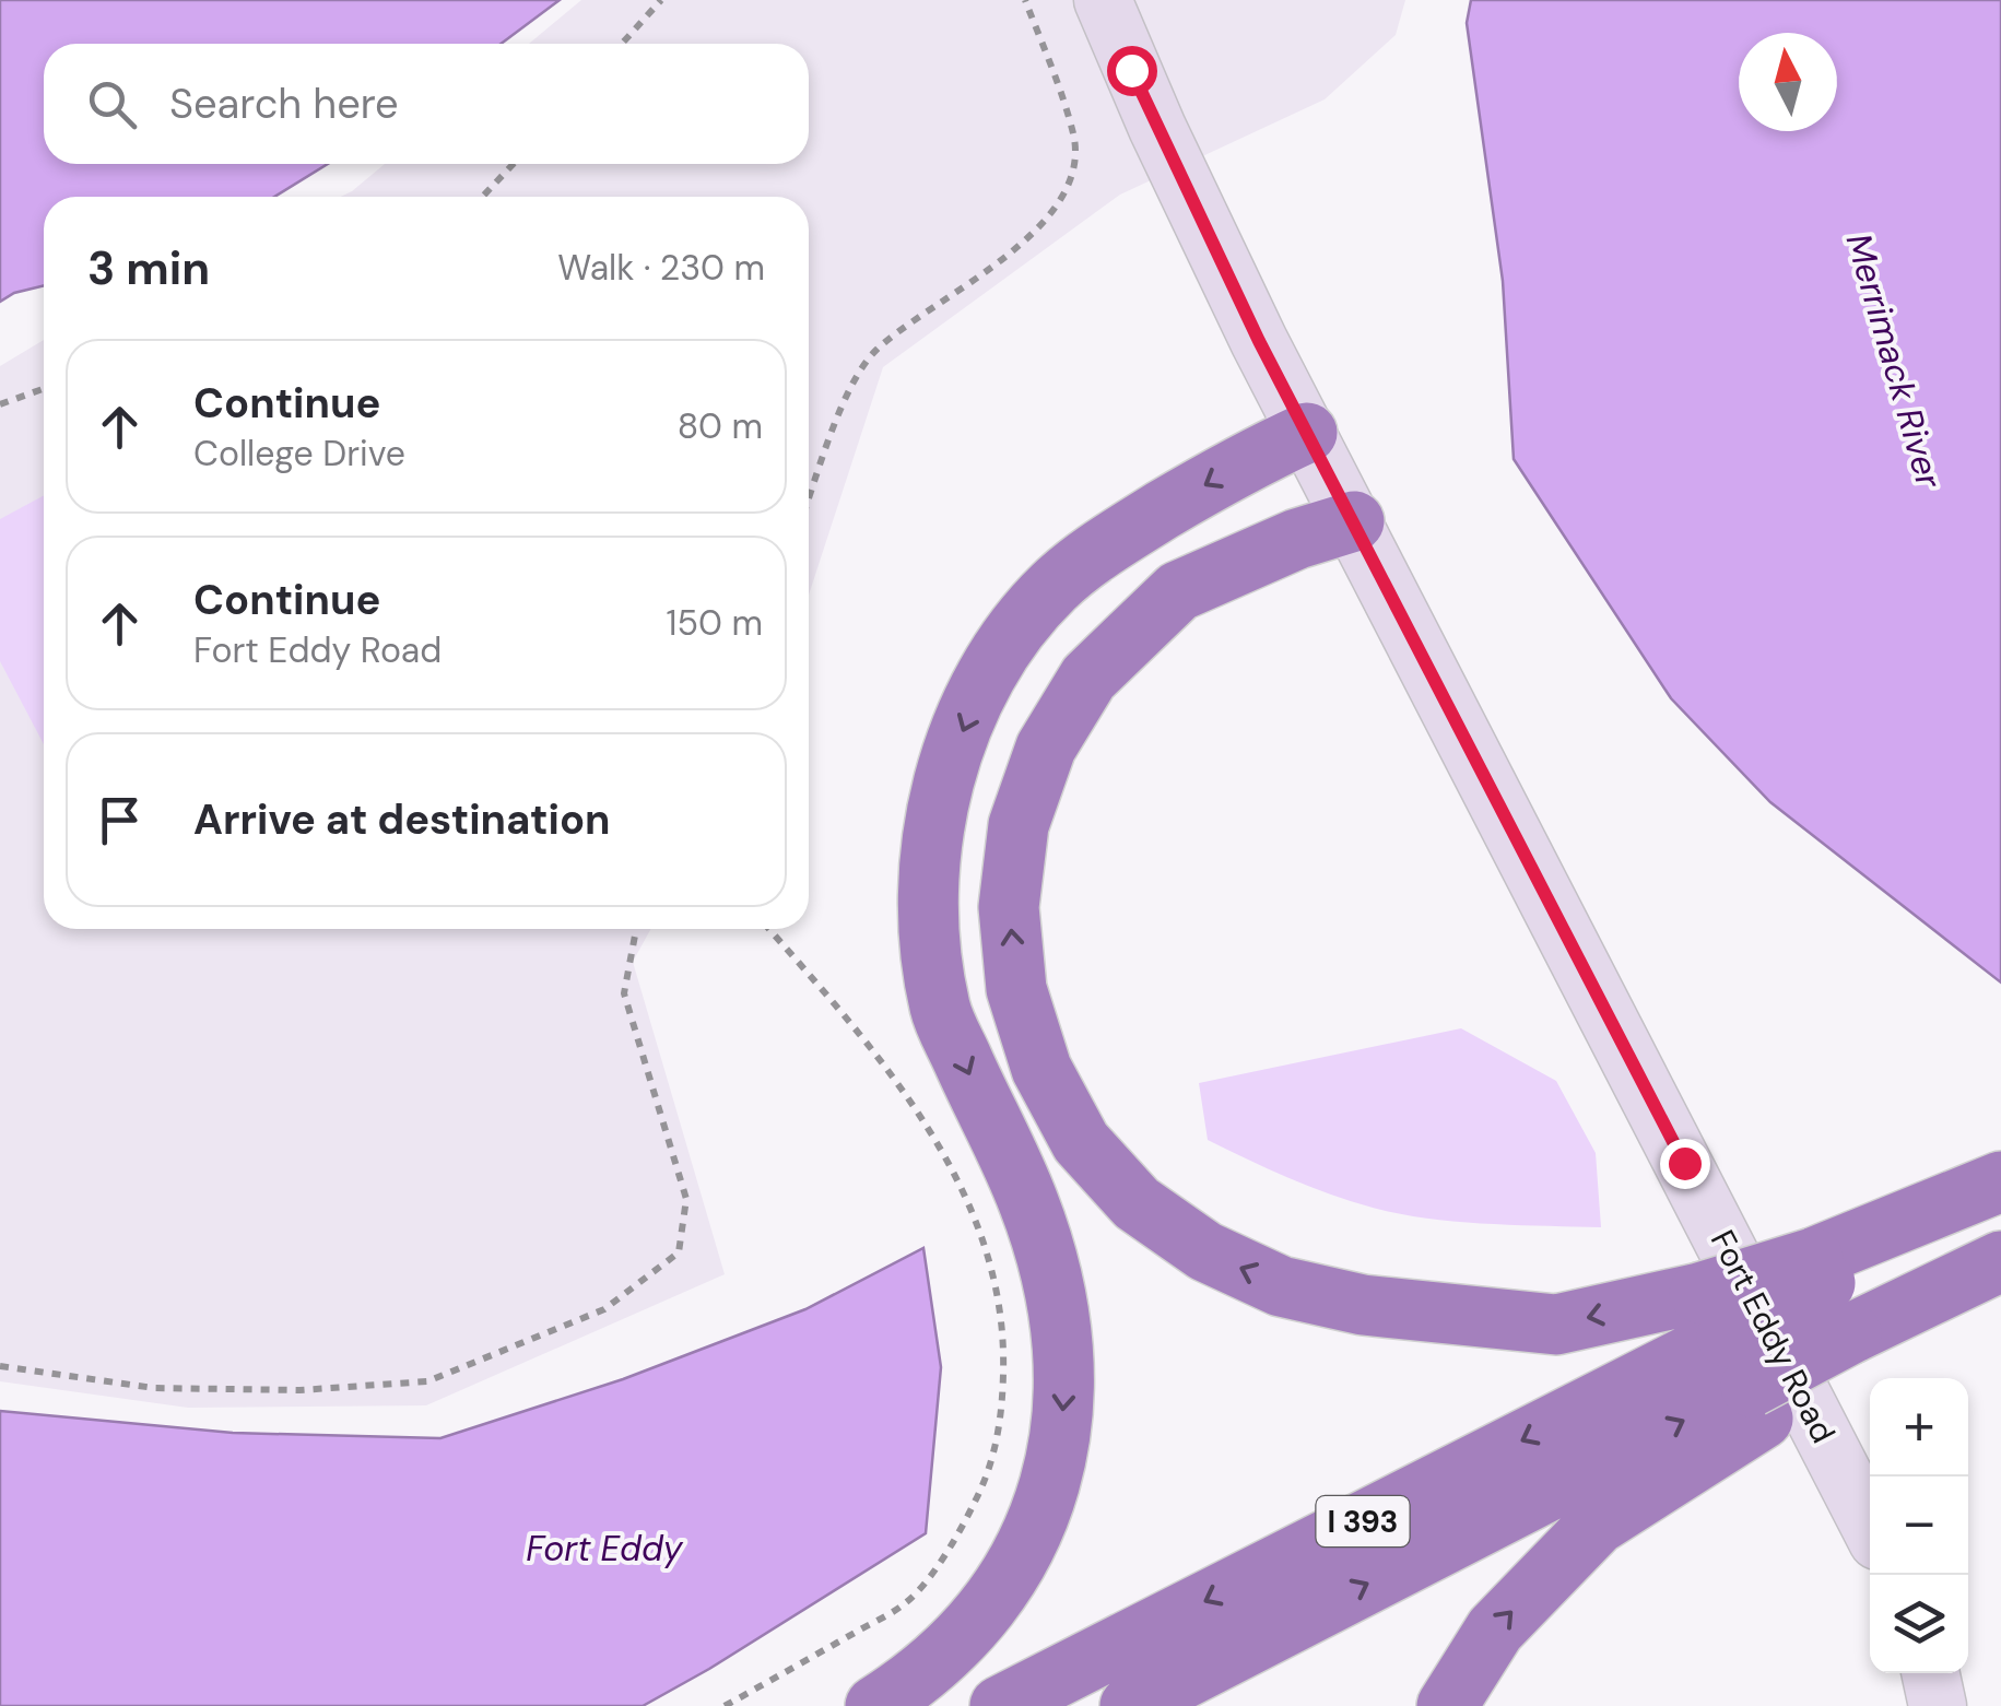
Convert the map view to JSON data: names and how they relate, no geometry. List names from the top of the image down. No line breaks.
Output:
{"streets":{"highway":["I 393"],"street":["Fort Eddy Road"]},"water":["Merrimack River","Fort Eddy"],"north":"top","page":{"search":"Search here","heading":["3 min","Walk · 230 m"],"list":[["Continue","College Drive","80 m"],["Continue","Fort Eddy Road","150 m"],"Arrive at destination"],"map_buttons":["+","−"]}}
